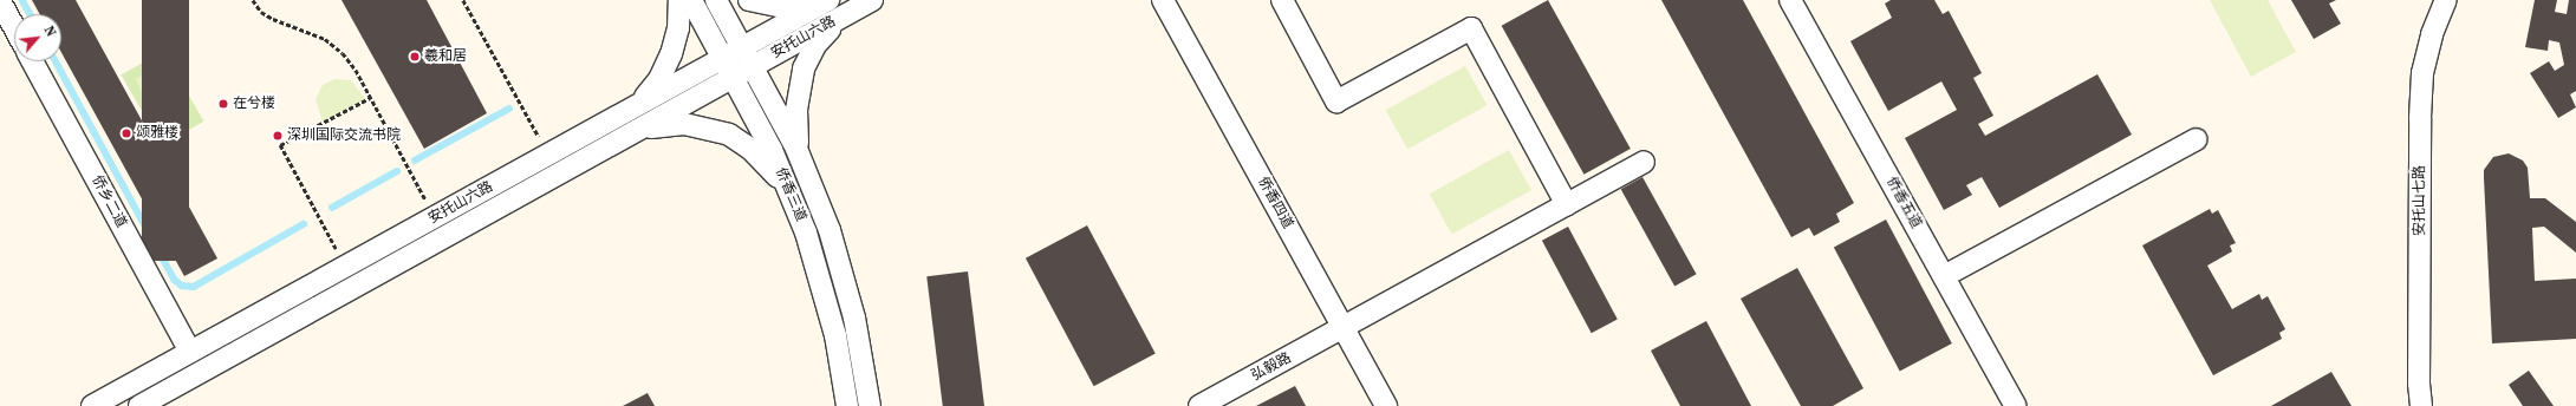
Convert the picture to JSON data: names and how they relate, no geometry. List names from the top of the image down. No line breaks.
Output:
{"streets":{"street":["安托山六路","侨香三道","安托山七路","侨乡二道","侨香四道","侨香五道","弘毅路"]},"crossings":[["安托山六路","侨香三道"],["安托山六路","侨乡二道"],["侨香四道","弘毅路"]],"places":["羲和居","在兮楼","颂雅楼","深圳国际交流书院"],"north":"top right"}
